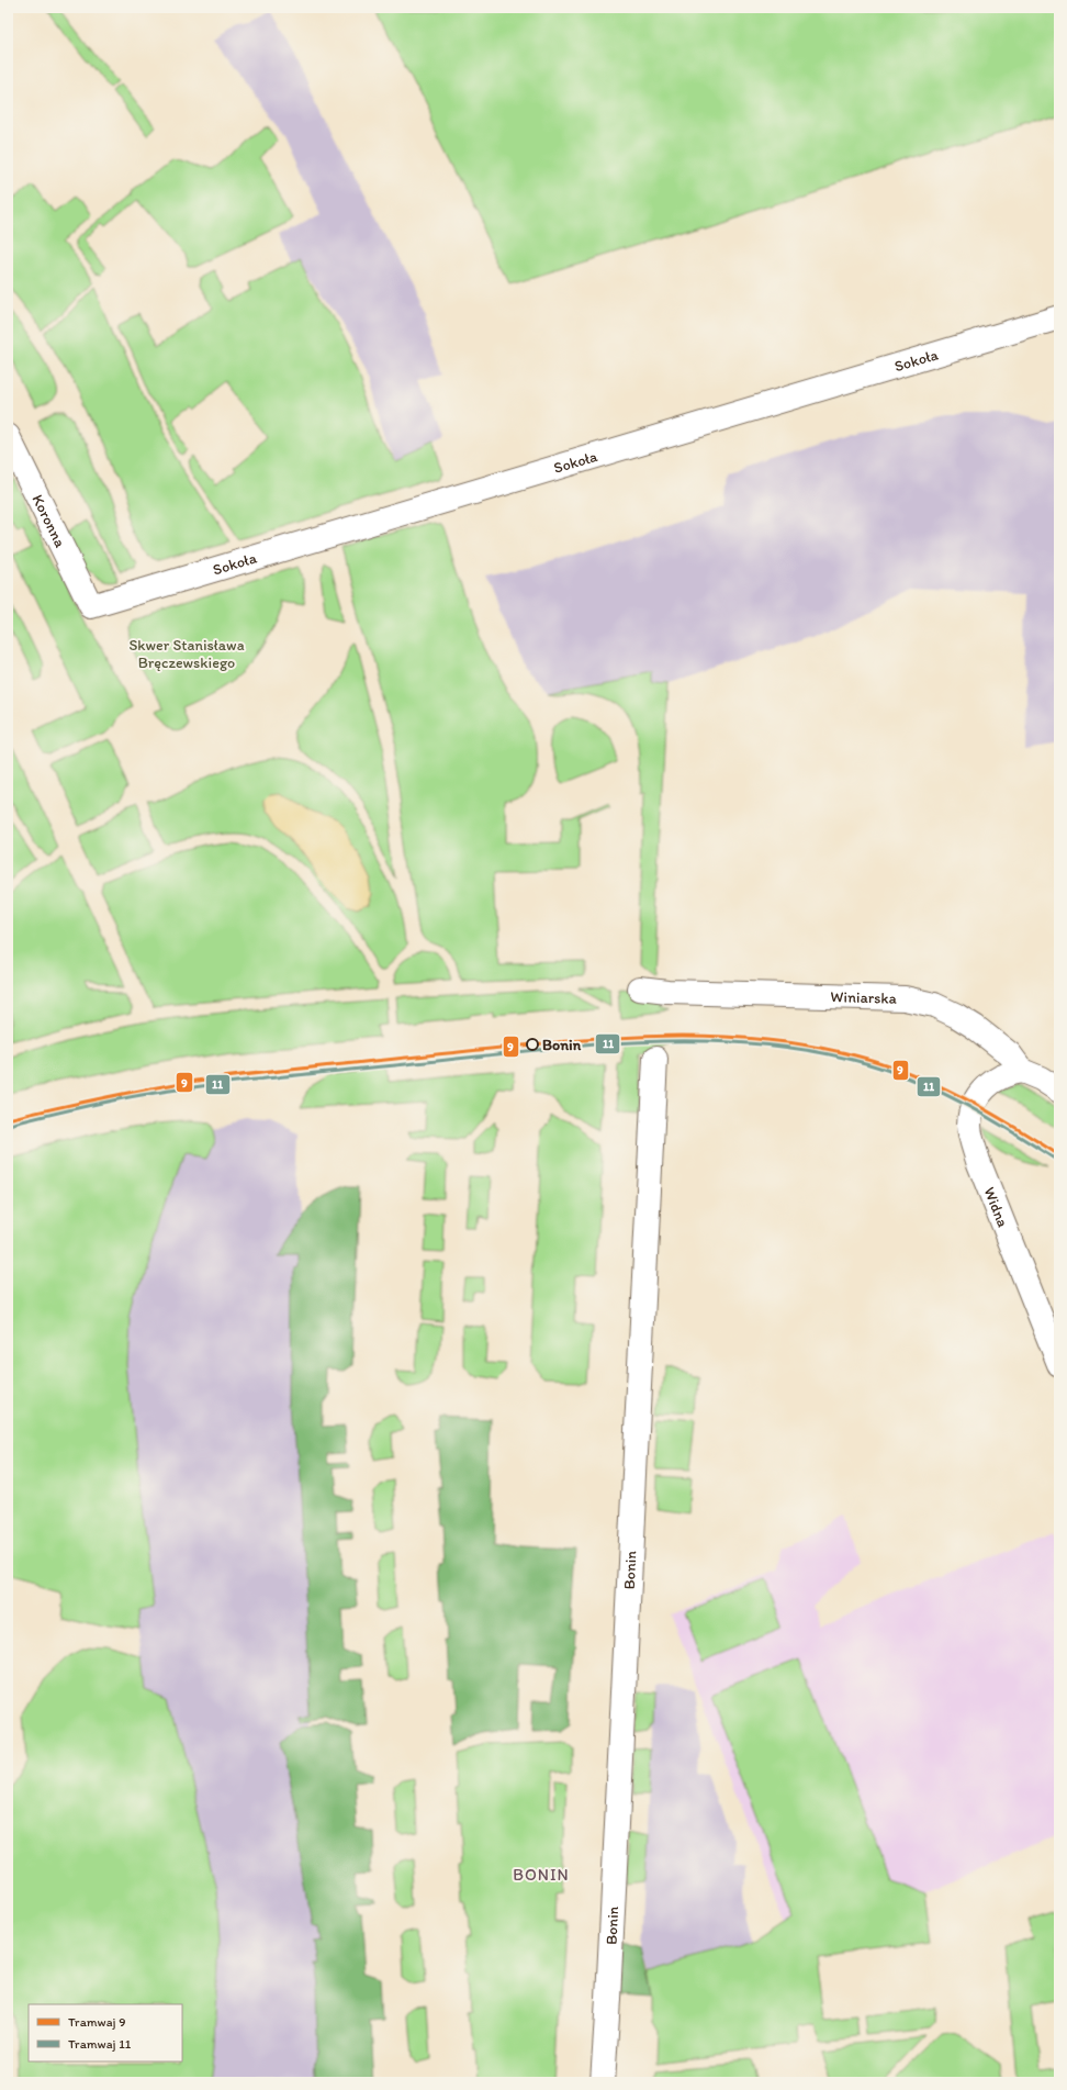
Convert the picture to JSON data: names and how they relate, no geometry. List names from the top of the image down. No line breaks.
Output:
{"streets":{"street":["Sokoła","Koronna","Winiarska","Widna","Bonin"]},"crossings":[["Sokoła","Koronna"],["Winiarska","Widna"]],"districts":["BONIN"],"parks":["Skwer Stanisława Bręczewskiego"],"places":["Bonin"],"lines":["tram line 9","tram line 11"],"legend":["Tramwaj 9","Tramwaj 11"]}
